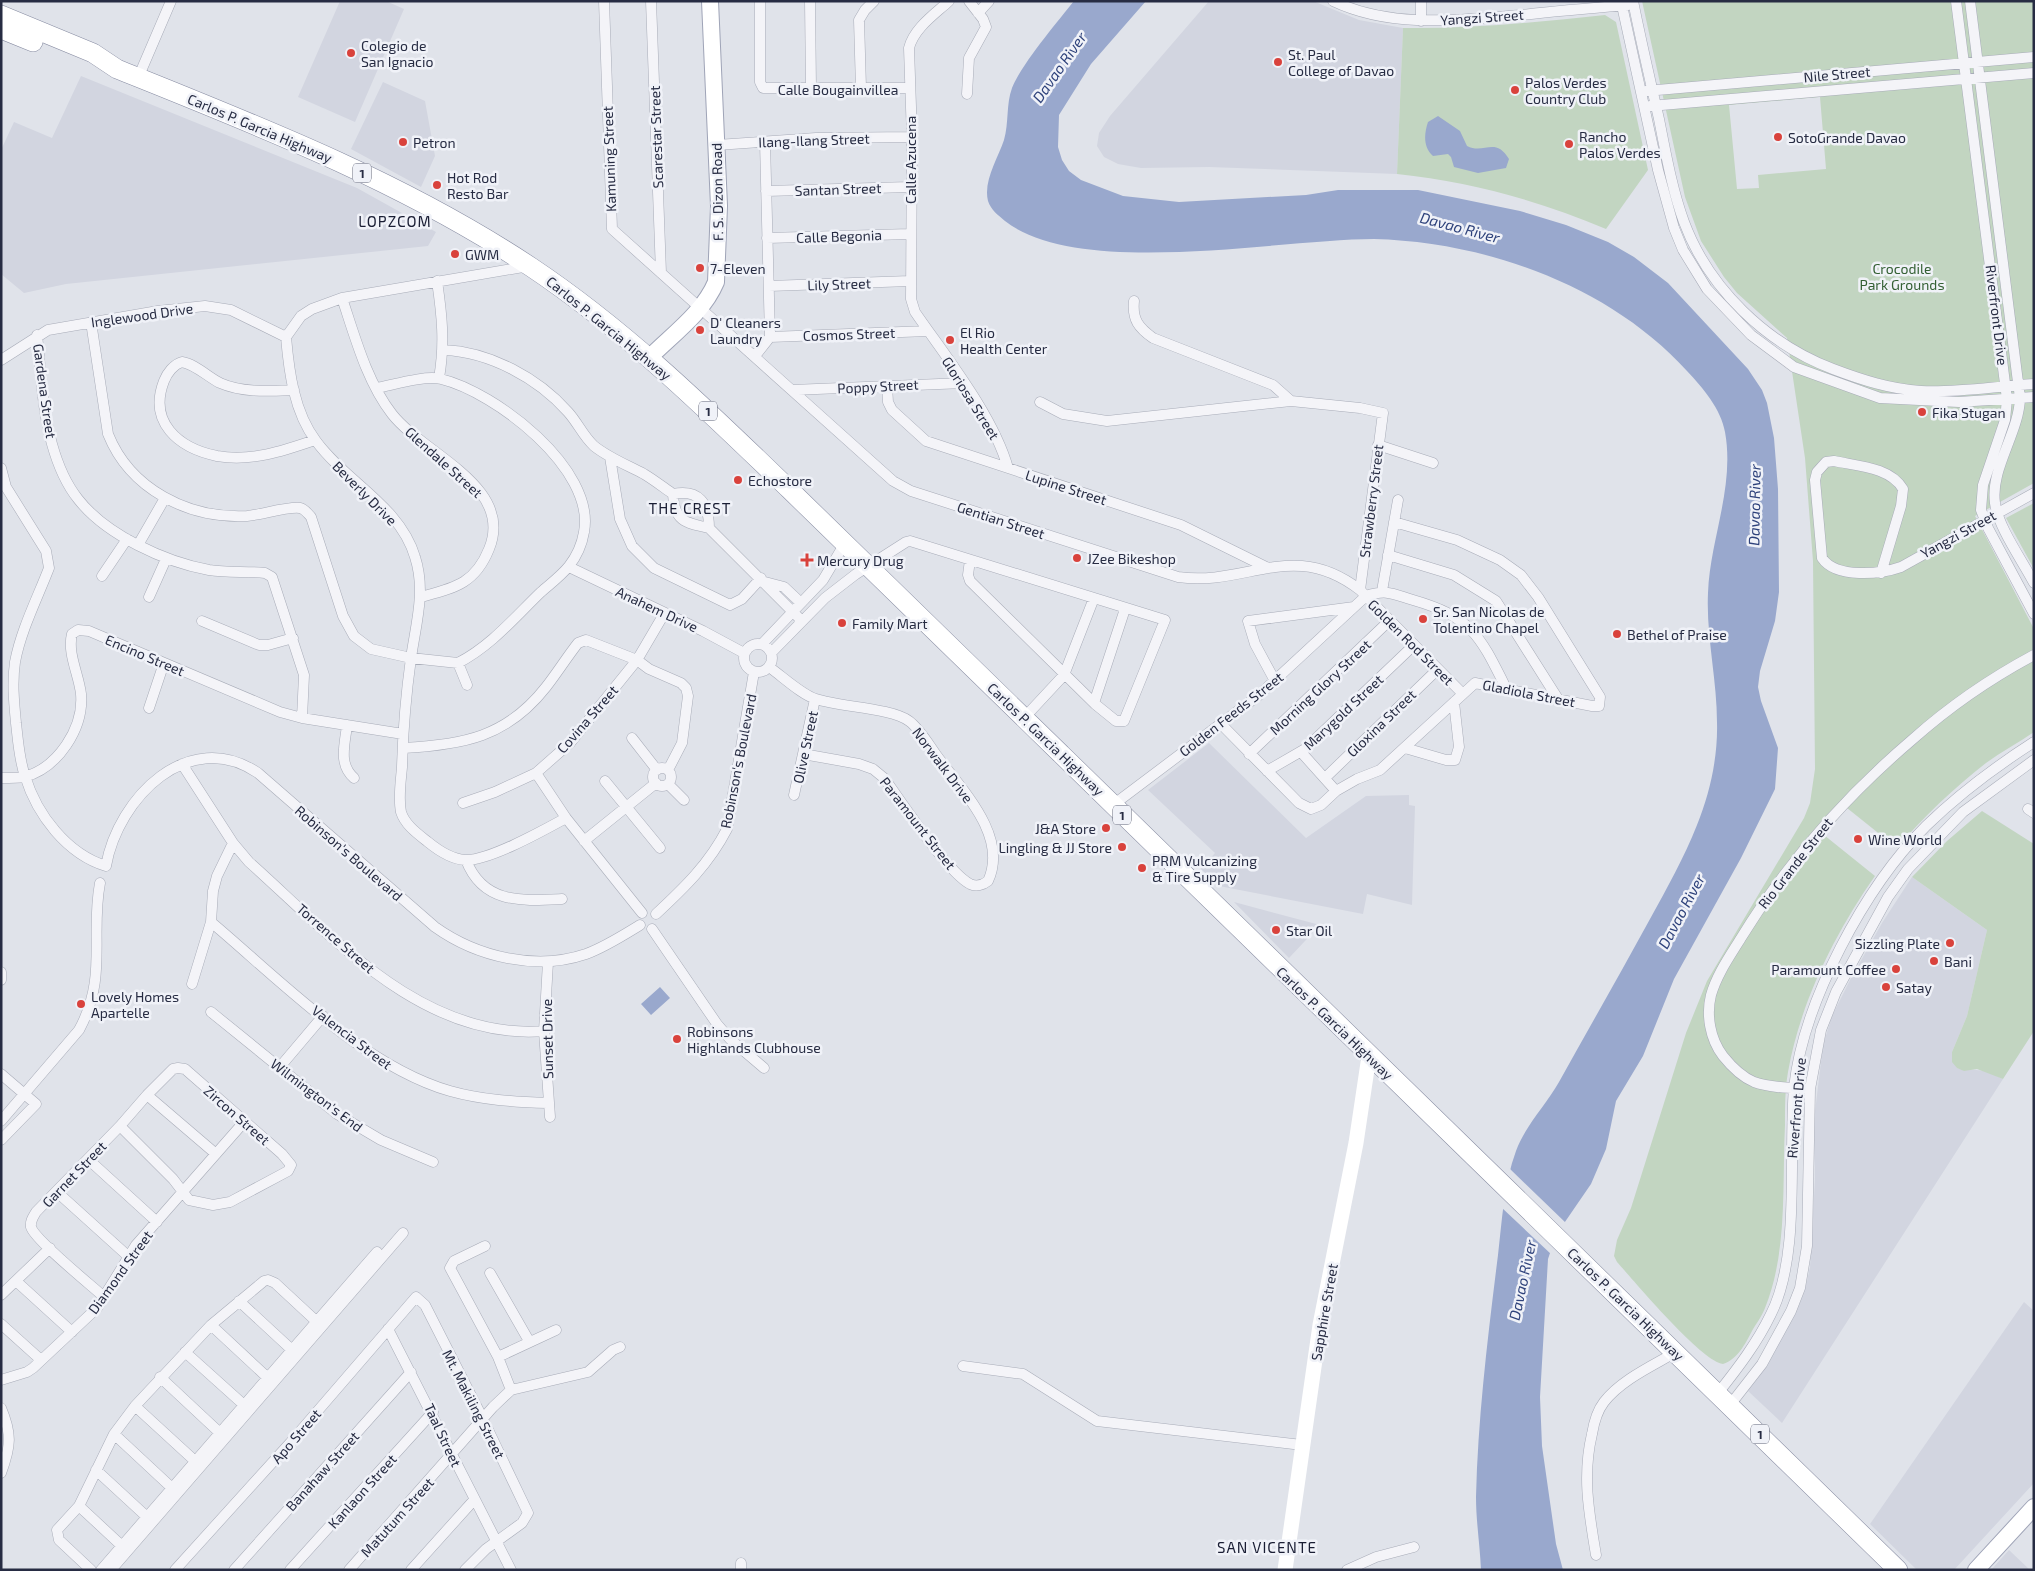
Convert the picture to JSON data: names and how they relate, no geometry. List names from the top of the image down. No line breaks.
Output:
{"streets":{"highway":["Carlos P. Garcia Highway","1"],"main road":["F. S. Dizon Road"],"street":["Yangzi Street","Nile Street","Calle Bougainvillea","Scarestar Street","Ilang-Ilang Street","Kamuning Street","Calle Azucena","Santan Street","Calle Begonia","Lily Street","Inglewood Drive","Riverfront Drive","Cosmos Street","Poppy Street","Gardena Street","Gloriosa Street","Glendale Street","Lupine Street","Beverly Drive","Strawberry Street","Gentian Street","Anahem Drive","Golden Rod Street","Encino Street","Morning Glory Street","Gladiola Street","Marygold Street","Golden Feeds Street","Covina Street","Gloxina Street","Olive Street","Robinson's Boulevard","Norwalk Drive","Paramount Street","Rio Grande Street","Torrence Street","Valencia Street","Sunset Drive","Wilmington's End","Zircon Street","Garnet Street","Diamond Street","Sapphire Street","Mt. Makiling Street","Taal Street","Apo Street","Banahaw Street","Kanlaon Street","Matutum Street"]},"crossings":[["Yangzi Street","Riverfront Drive"],["Nile Street","Riverfront Drive"],["Calle Bougainvillea","Calle Azucena"],["Carlos P. Garcia Highway","F. S. Dizon Road"],["Carlos P. Garcia Highway","Riverfront Drive"],["Carlos P. Garcia Highway","Golden Feeds Street"],["Carlos P. Garcia Highway","Sapphire Street"],["Scarestar Street","Kamuning Street"],["Ilang-Ilang Street","Calle Azucena"],["Ilang-Ilang Street","F. S. Dizon Road"],["Kamuning Street","F. S. Dizon Road"],["Kamuning Street","Gentian Street"],["Calle Azucena","Santan Street"],["Calle Azucena","Calle Begonia"],["Calle Azucena","Lily Street"],["Calle Azucena","Cosmos Street"],["Calle Azucena","Gloriosa Street"],["F. S. Dizon Road","Gentian Street"],["Inglewood Drive","Gardena Street"],["Inglewood Drive","Beverly Drive"],["Riverfront Drive","Rio Grande Street"],["Cosmos Street","Gloriosa Street"],["Poppy Street","Gloriosa Street"],["Poppy Street","Lupine Street"],["Poppy Street","Gentian Street"],["Gardena Street","Encino Street"],["Gloriosa Street","Lupine Street"],["Glendale Street","Beverly Drive"],["Lupine Street","Gentian Street"],["Beverly Drive","Encino Street"],["Strawberry Street","Gentian Street"],["Strawberry Street","Golden Rod Street"],["Strawberry Street","Golden Feeds Street"],["Gentian Street","Golden Rod Street"],["Gentian Street","Golden Feeds Street"],["Anahem Drive","Covina Street"],["Anahem Drive","Robinson's Boulevard"],["Anahem Drive","Norwalk Drive"],["Golden Rod Street","Morning Glory Street"],["Golden Rod Street","Gladiola Street"],["Golden Rod Street","Marygold Street"],["Golden Rod Street","Golden Feeds Street"],["Golden Rod Street","Gloxina Street"],["Encino Street","Robinson's Boulevard"],["Gladiola Street","Marygold Street"],["Olive Street","Norwalk Drive"],["Olive Street","Paramount Street"],["Robinson's Boulevard","Norwalk Drive"],["Robinson's Boulevard","Torrence Street"],["Robinson's Boulevard","Sunset Drive"],["Norwalk Drive","Paramount Street"],["Torrence Street","Sunset Drive"],["Valencia Street","Sunset Drive"],["Zircon Street","Garnet Street"],["Zircon Street","Diamond Street"],["Mt. Makiling Street","Taal Street"],["Mt. Makiling Street","Apo Street"],["Mt. Makiling Street","Matutum Street"],["Taal Street","Apo Street"],["Taal Street","Banahaw Street"],["Taal Street","Kanlaon Street"],["Taal Street","Matutum Street"]],"districts":["LOPZCOM","THE CREST","SAN VICENTE"],"water":["Davao River"],"parks":["Crocodile Park Grounds"],"places":{"other":["Colegio de San Ignacio","St. Paul College of Davao","Palos Verdes Country Club","SotoGrande Davao","Petron","Rancho Palos Verdes","Hot Rod Resto Bar","GWM","7-Eleven","D' Cleaners Laundry","El Rio Health Center","Fika Stugan","Echostore","JZee Bikeshop","Sr. San Nicolas de Tolentino Chapel","Family Mart","Bethel of Praise","J&A Store","Wine World","Lingling & JJ Store","PRM Vulcanizing & Tire Supply","Star Oil","Sizzling Plate","Bani","Paramount Coffee","Satay","Lovely Homes Apartelle","Robinsons Highlands Clubhouse"],"health":["Mercury Drug"]}}
